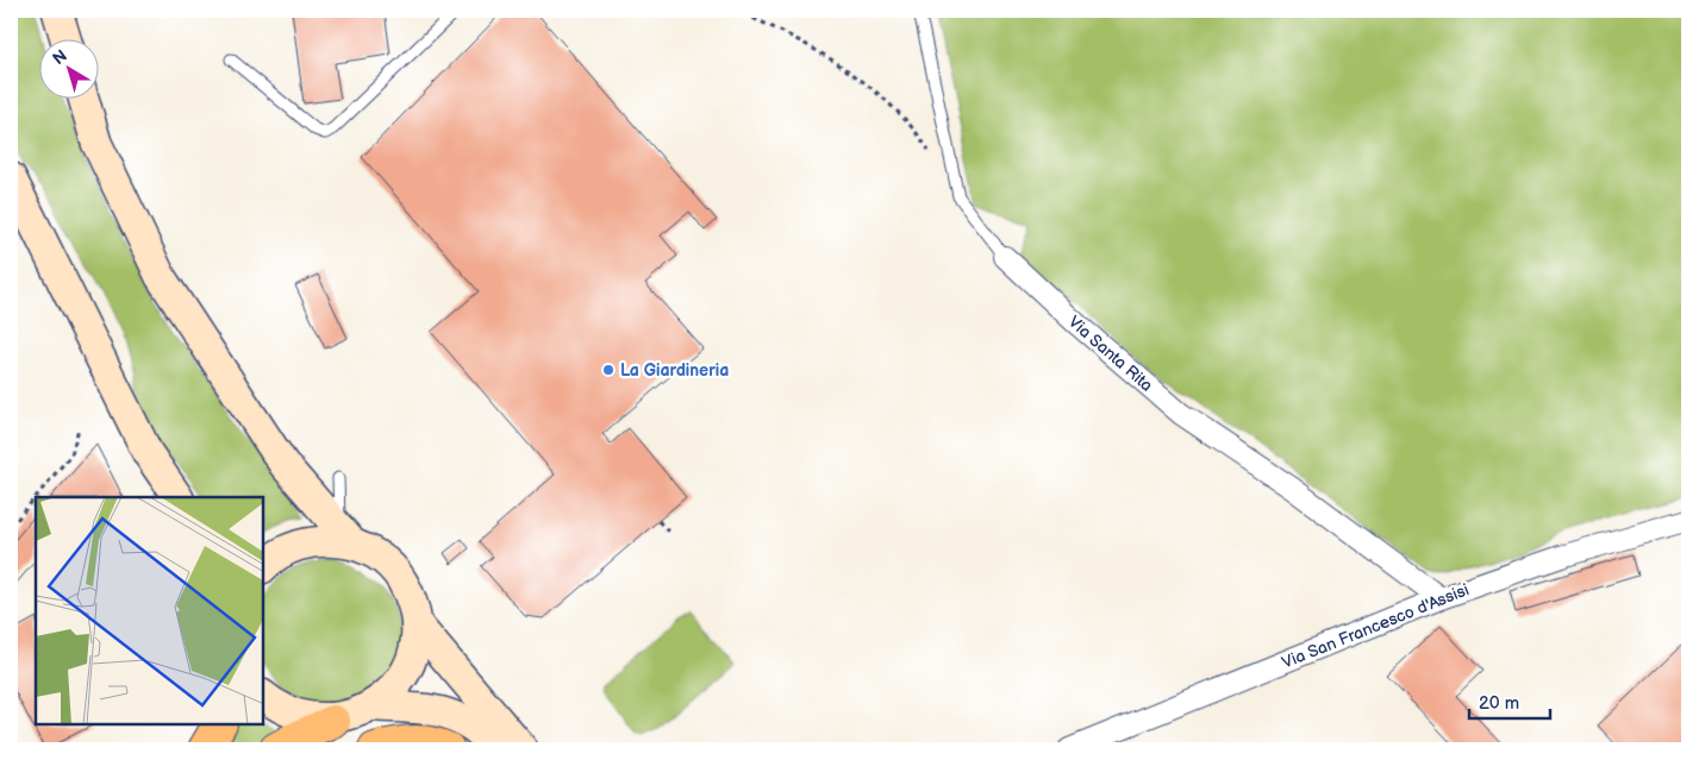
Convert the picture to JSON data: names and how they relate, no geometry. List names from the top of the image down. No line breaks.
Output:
{"streets":{"street":["Via Santa Rita","Via San Francesco d'Assisi"]},"crossings":[["Via Santa Rita","Via San Francesco d'Assisi"]],"places":["La Giardineria"],"scale_bar":"20 m","north":"top left"}
